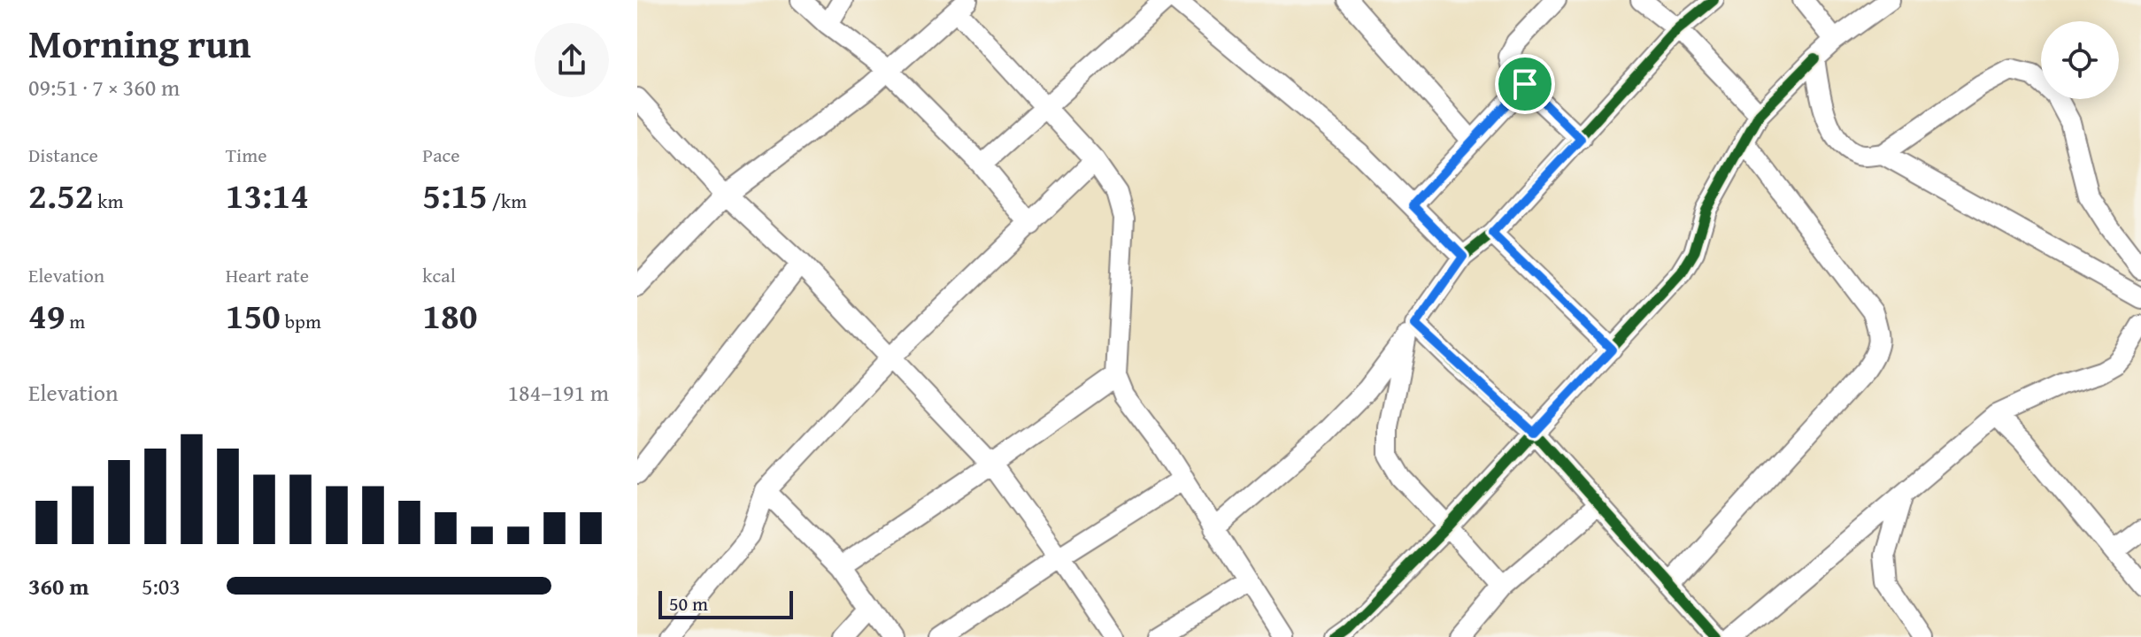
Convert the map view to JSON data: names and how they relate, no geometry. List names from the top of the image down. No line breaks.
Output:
{"scale_bar":"50 m","page":{"heading":["Morning run","09:51 · 7 × 360 m"],"stats":[["Distance","2.52 km"],["Time","13:14"],["Pace","5:15 /km"],["Elevation","49 m"],["Heart rate","150 bpm"],["kcal","180"]],"chart":["Elevation","184–191 m"],"list":[{"name":"360 m","note":"5:03"}],"scale":"50 m"}}
